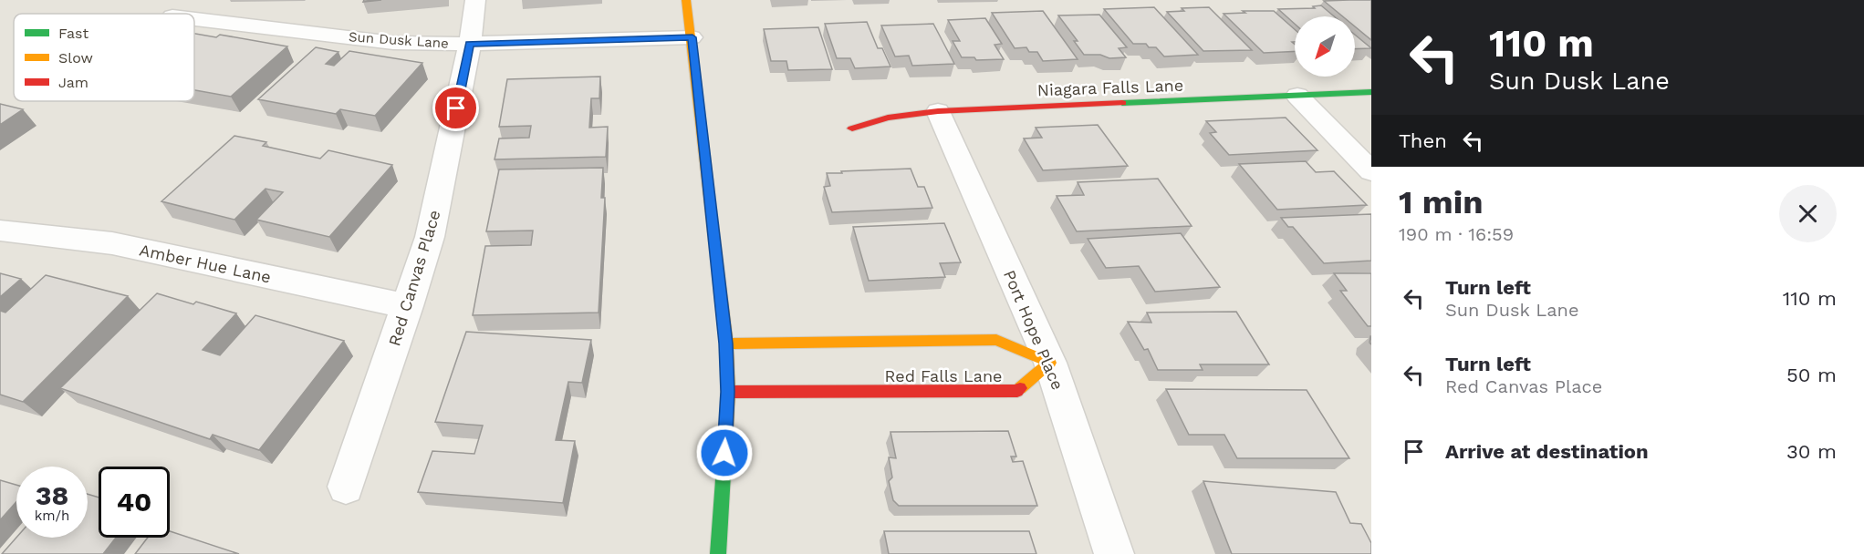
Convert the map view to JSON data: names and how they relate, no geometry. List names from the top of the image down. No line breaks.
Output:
{"streets":{"street":["Sun Dusk Lane","Niagara Falls Lane","Amber Hue Lane","Red Canvas Place","Port Hope Place","Red Falls Lane"]},"crossings":[["Sun Dusk Lane","Red Canvas Place"],["Niagara Falls Lane","Port Hope Place"],["Amber Hue Lane","Red Canvas Place"],["Port Hope Place","Red Falls Lane"]],"legend":["Fast","Slow","Jam"],"north":"bottom left","page":{"turn":["110 m","Sun Dusk Lane"],"then":"Then","heading":["1 min","190 m · 16:59"],"list":[{"name":"Turn left","note":"Sun Dusk Lane","value":"110 m"},{"name":"Turn left","note":"Red Canvas Place","value":"50 m"},{"name":"Arrive at destination","value":"30 m"}],"speed":"38 km/h","limit":"40"}}
